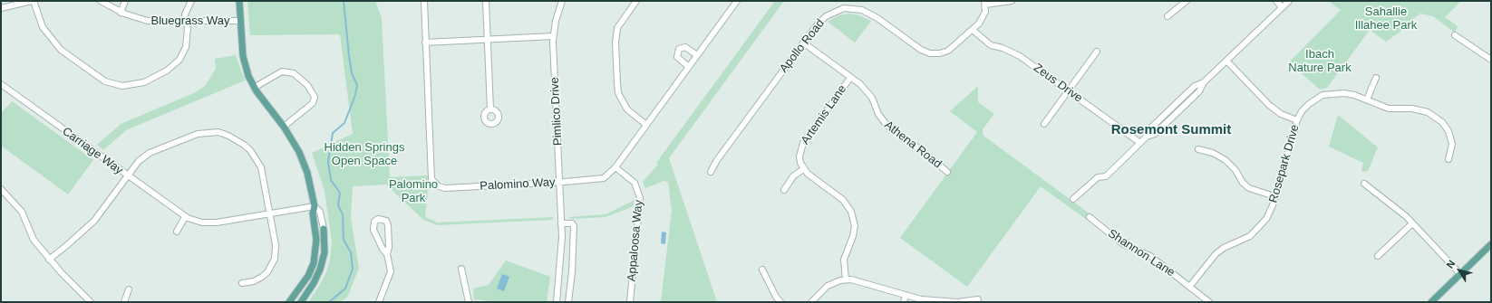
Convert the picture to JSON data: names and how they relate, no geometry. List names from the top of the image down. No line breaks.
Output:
{"streets":{"street":["Bluegrass Way","Apollo Road","Zeus Drive","Pimlico Drive","Artemis Lane","Athena Road","Carriage Way","Rosepark Drive","Palomino Way","Appaloosa Way","Shannon Lane"]},"crossings":[["Apollo Road","Zeus Drive"],["Apollo Road","Athena Road"],["Pimlico Drive","Palomino Way"],["Artemis Lane","Athena Road"],["Rosepark Drive","Shannon Lane"],["Palomino Way","Appaloosa Way"]],"districts":["Rosemont Summit"],"parks":["Sahallie Illahee Park","Ibach Nature Park","Hidden Springs Open Space","Palomino Park"],"north":"top left"}
